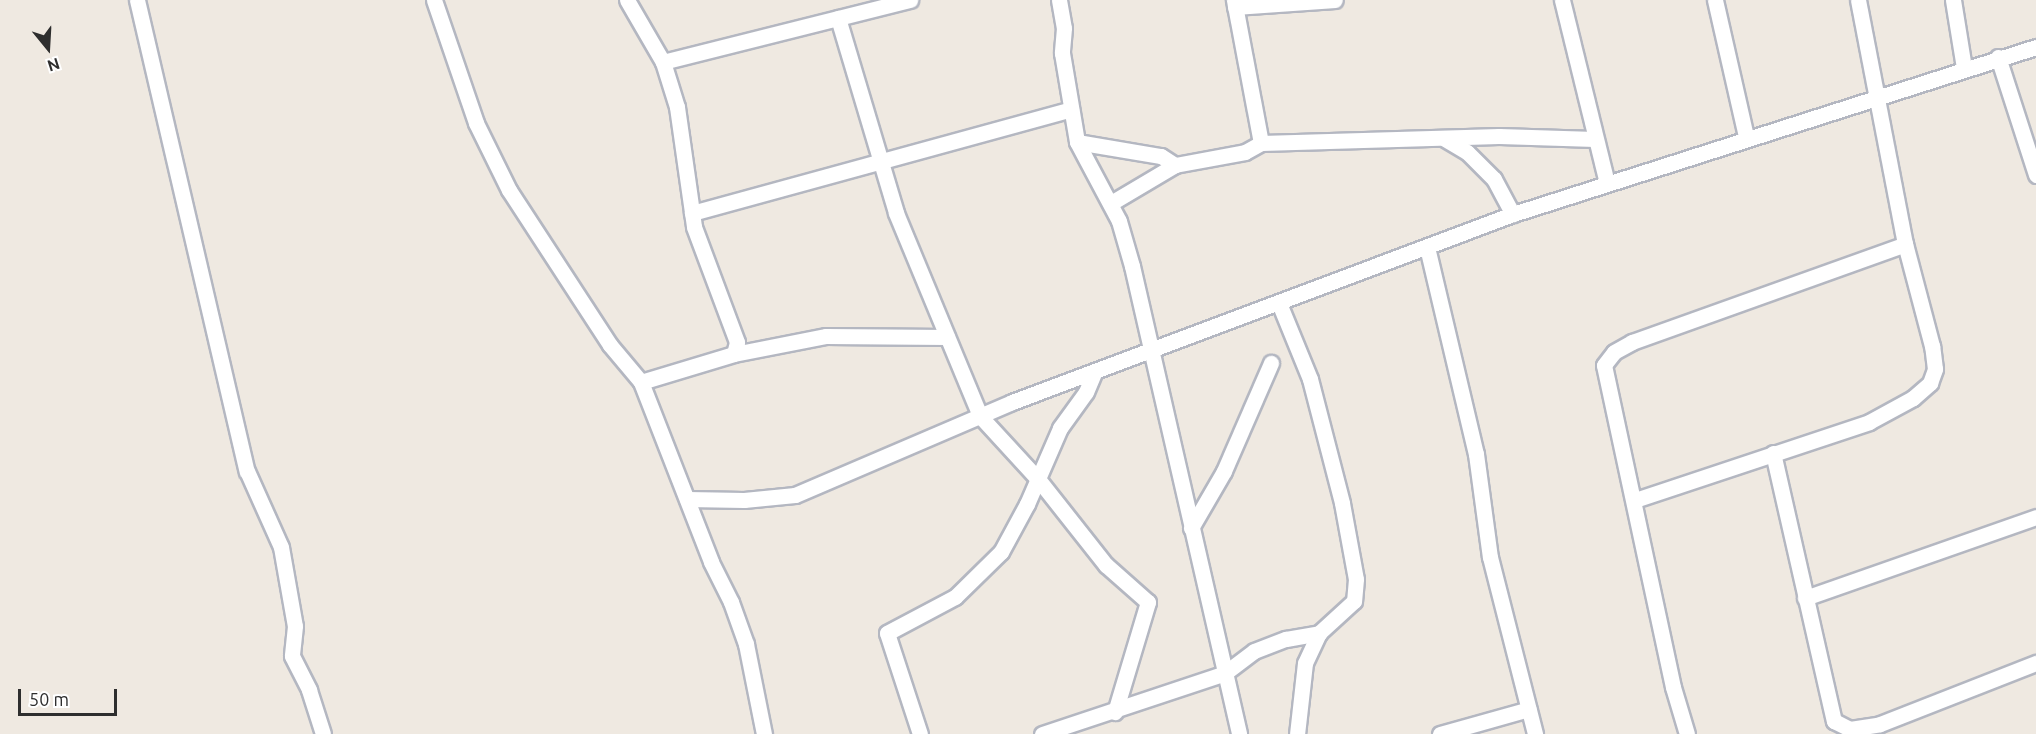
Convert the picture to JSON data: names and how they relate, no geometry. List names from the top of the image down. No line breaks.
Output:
{"scale_bar":"50 m","north":"bottom"}
